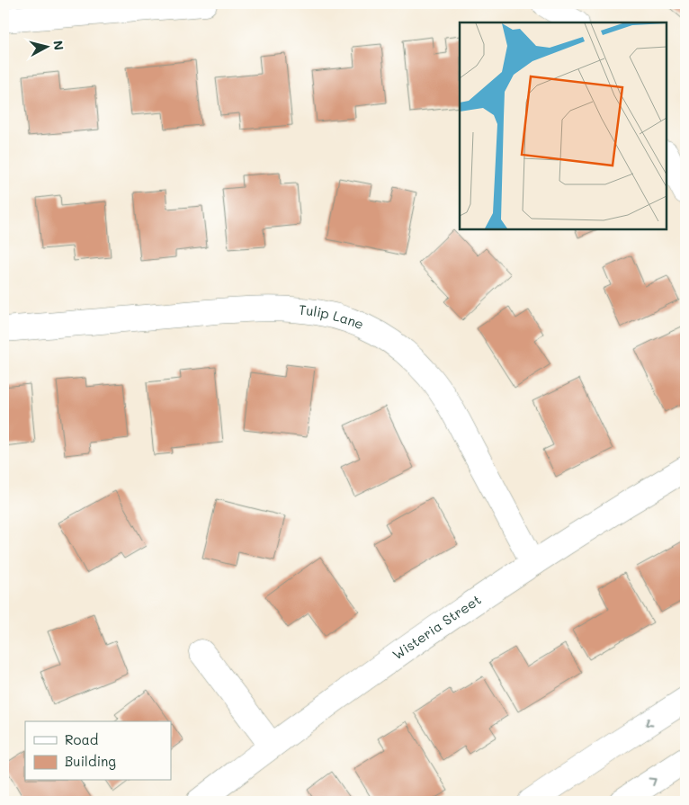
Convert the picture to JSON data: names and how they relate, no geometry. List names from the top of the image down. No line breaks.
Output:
{"streets":{"street":["Tulip Lane","Wisteria Street"]},"crossings":[["Tulip Lane","Wisteria Street"]],"legend":["Road","Building"],"north":"right"}
